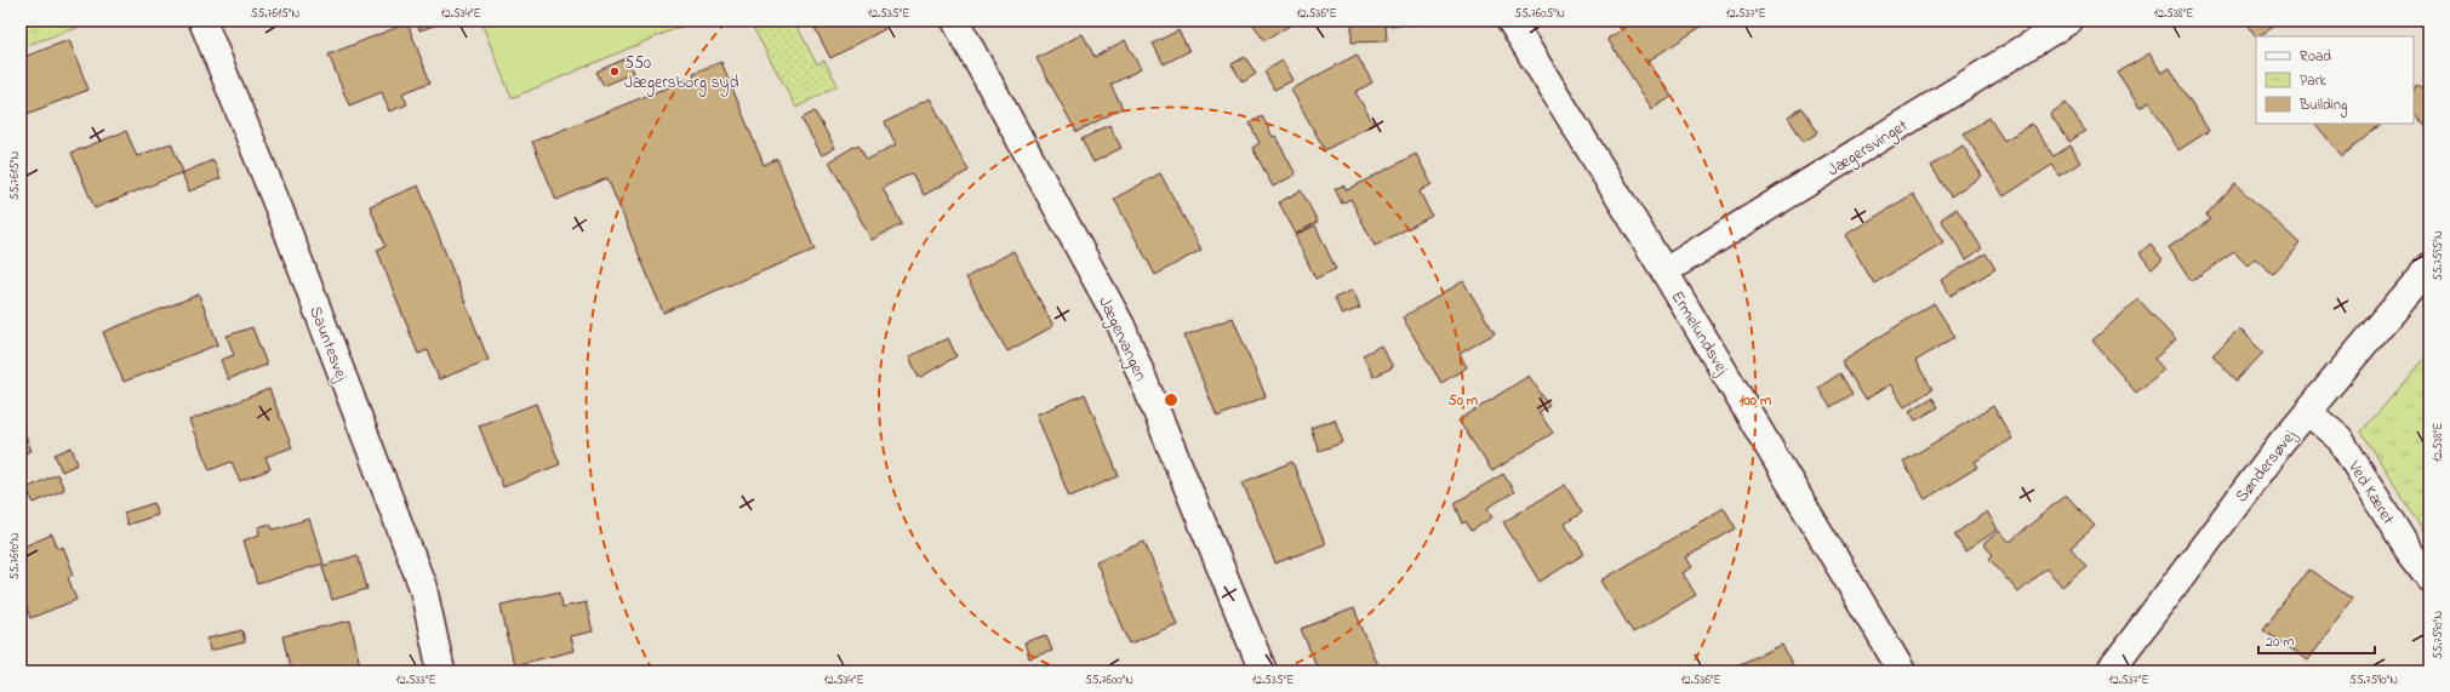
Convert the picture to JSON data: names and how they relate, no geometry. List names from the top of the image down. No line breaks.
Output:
{"streets":{"street":["Jægersvinget","Ermelundsvej","Jægervangen","Sauntesvej","Søndersøvej","Ved Kæret"]},"crossings":[["Jægersvinget","Ermelundsvej"],["Søndersøvej","Ved Kæret"]],"places":["550 Jægersborg syd"],"legend":["Road","Park","Building"],"scale_bar":"20 m","coordinates":["55.7615°N","12.534°E","12.535°E","12.536°E","55.7605°N","12.537°E","12.538°E","55.7595°N","55.7610°N","55.7590°N","12.533°E","55.7600°N"],"rings":["50 m","100 m"]}
